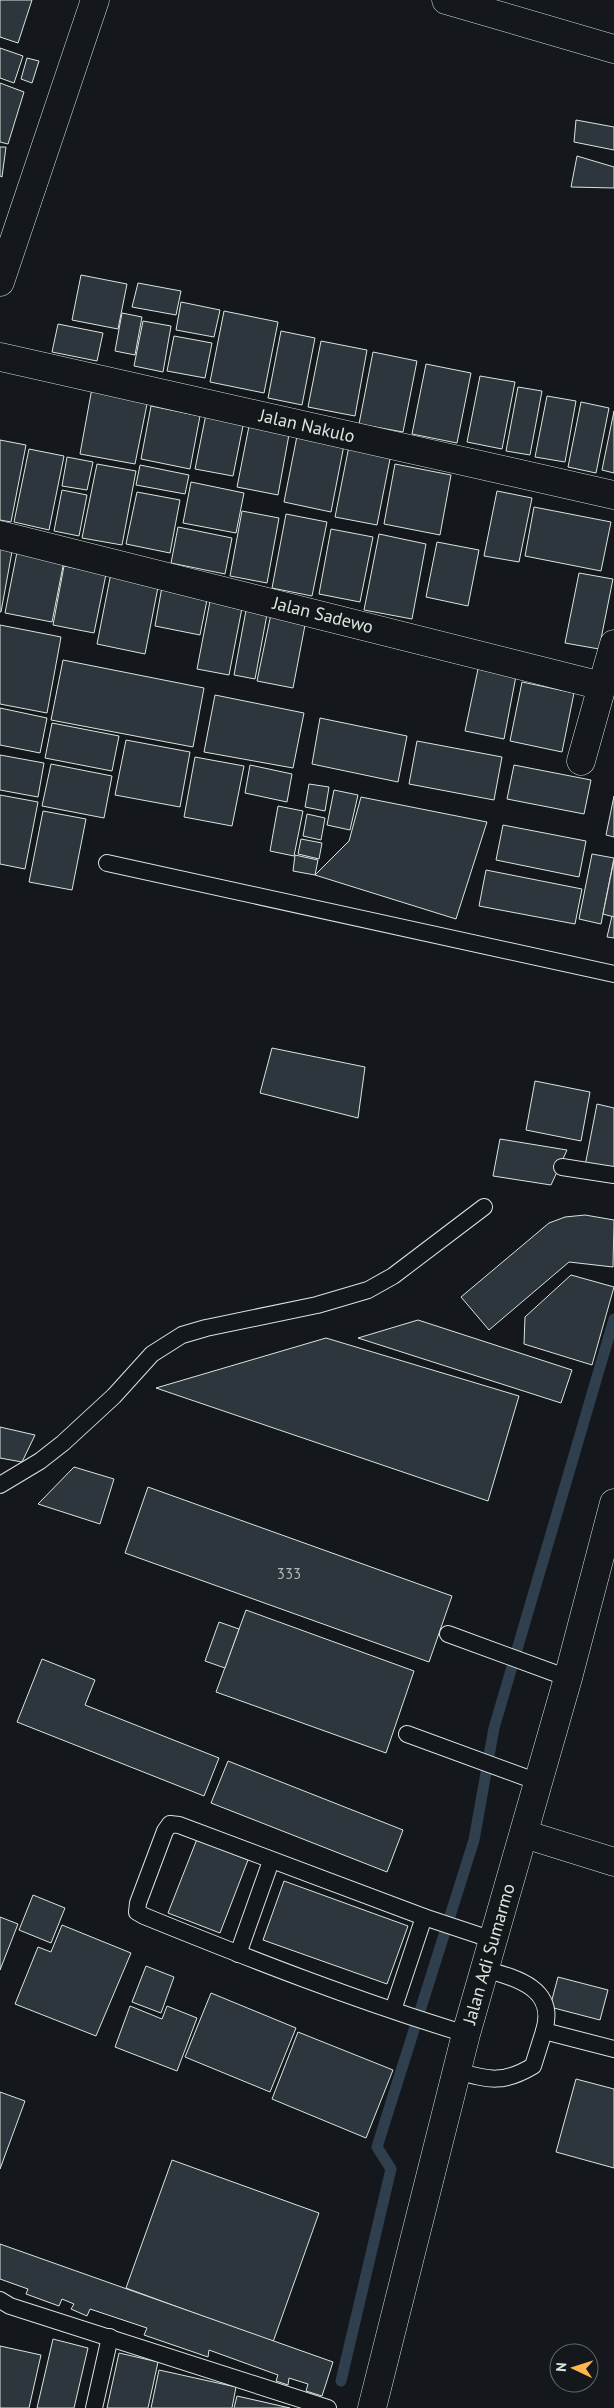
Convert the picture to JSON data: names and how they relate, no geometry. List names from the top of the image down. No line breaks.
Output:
{"streets":{"street":["Jalan Nakulo","Jalan Sadewo","Jalan Adi Sumarmo"]},"house_numbers":["333"],"north":"left"}
